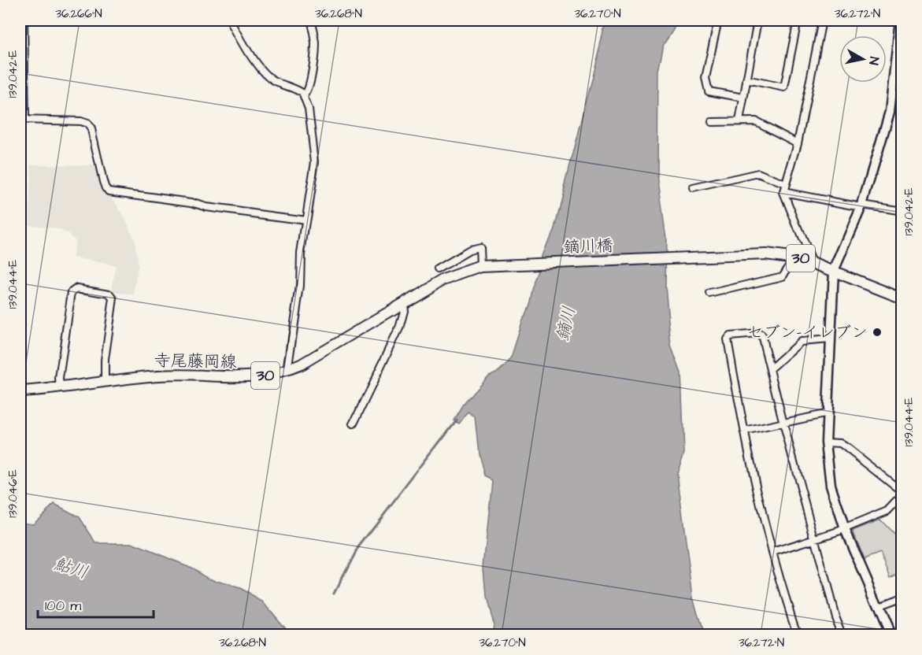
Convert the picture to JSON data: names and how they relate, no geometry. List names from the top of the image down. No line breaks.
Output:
{"streets":{"main road":["鏑川橋","30","寺尾藤岡線"]},"crossings":[["鏑川橋","30"],["鏑川橋","寺尾藤岡線"]],"water":["鏑川","鮎川"],"places":["セブン-イレブン"],"scale_bar":"100 m","north":"right","coordinates":["36.266°N","36.268°N","36.270°N","36.272°N","139.042°E","139.044°E","139.046°E"]}
